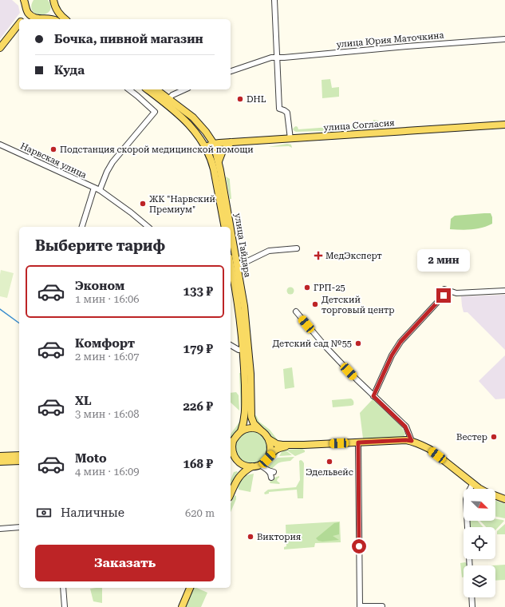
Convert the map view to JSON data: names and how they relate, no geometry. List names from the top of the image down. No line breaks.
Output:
{"streets":{"main road":["улица Согласия","улица Гайдара"],"street":["улица Юрия Маточкина","Нарвская улица"]},"crossings":[["улица Согласия","улица Гайдара"]],"places":{"other":["DHL","Подстанция скорой медицинской помощи","ЖК \"Нарвский Премиум\"","ГРП-25","Детский торговый центр","Детский сад №55","Вестер","Эдельвейс","Виктория"],"health":["МедЭксперт"]},"north":"bottom right","page":{"banner":["Бочка, пивной магазин","Куда"],"heading":"Выберите тариф","bubble":"2 мин","list":[{"name":"Эконом","note":"1 мин · 16:06","value":"133 ₽"},{"name":"Комфорт","note":"2 мин · 16:07","value":"179 ₽"},{"name":"XL","note":"3 мин · 16:08","value":"226 ₽"},{"name":"Moto","note":"4 мин · 16:09","value":"168 ₽"}],"pay":["Наличные","620 m"],"buttons":"Заказать"}}
